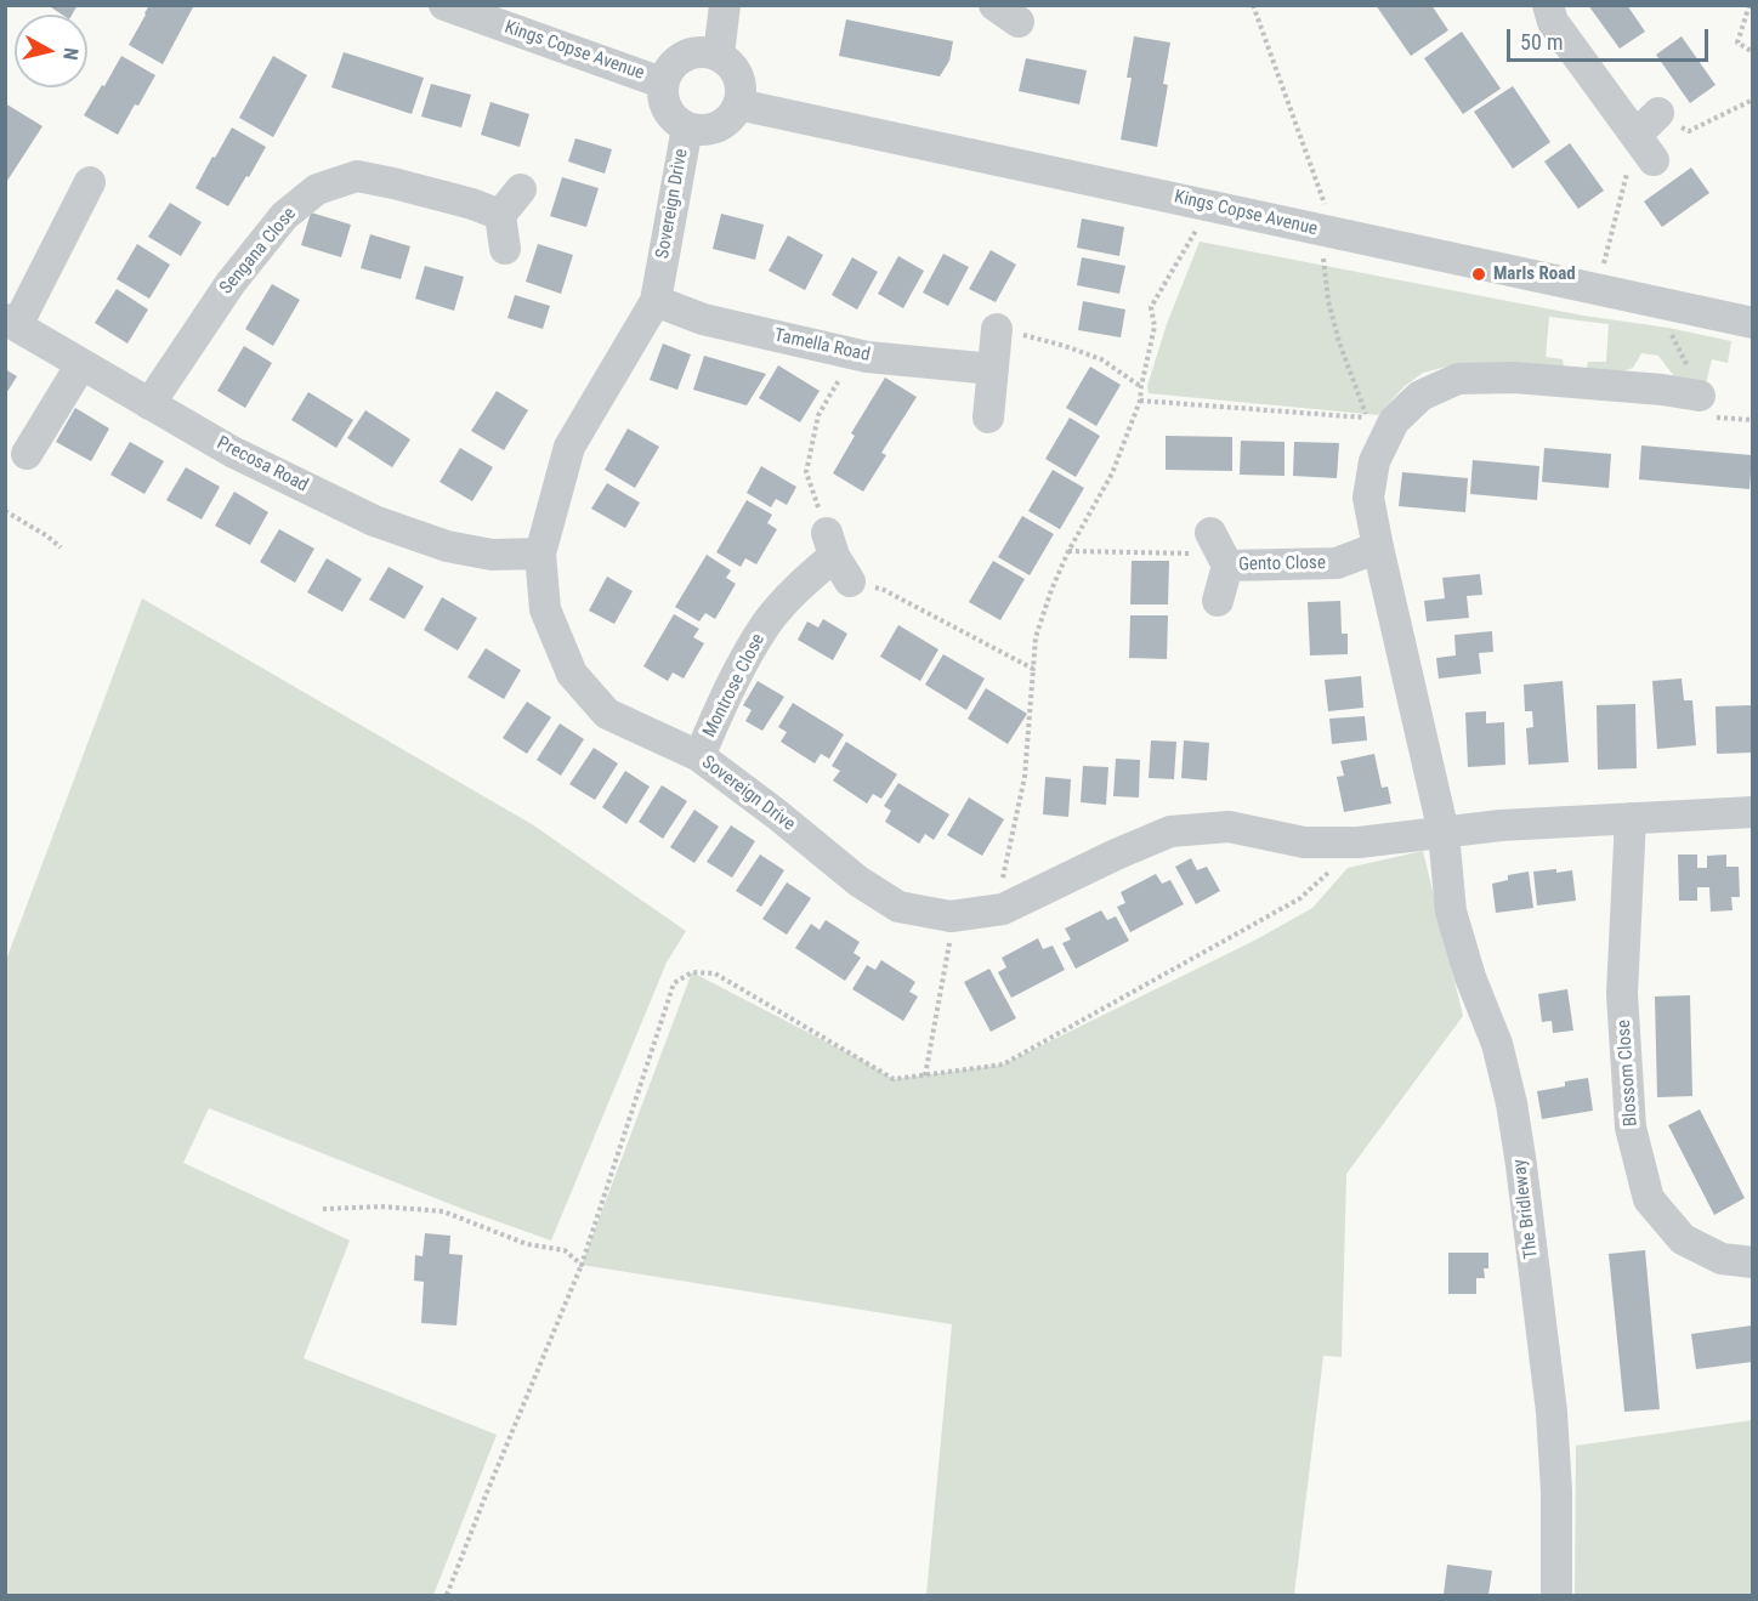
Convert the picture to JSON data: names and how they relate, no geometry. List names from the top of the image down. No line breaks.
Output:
{"streets":{"street":["Kings Copse Avenue","Sovereign Drive","Sengana Close","Tamella Road","Precosa Road","Gento Close","Montrose Close","Blossom Close","The Bridleway"]},"crossings":[["Kings Copse Avenue","Sovereign Drive"],["Sovereign Drive","Tamella Road"],["Sovereign Drive","Precosa Road"],["Sovereign Drive","Montrose Close"],["Sovereign Drive","The Bridleway"],["Sengana Close","Precosa Road"]],"places":["Marls Road"],"scale_bar":"50 m","north":"right"}
